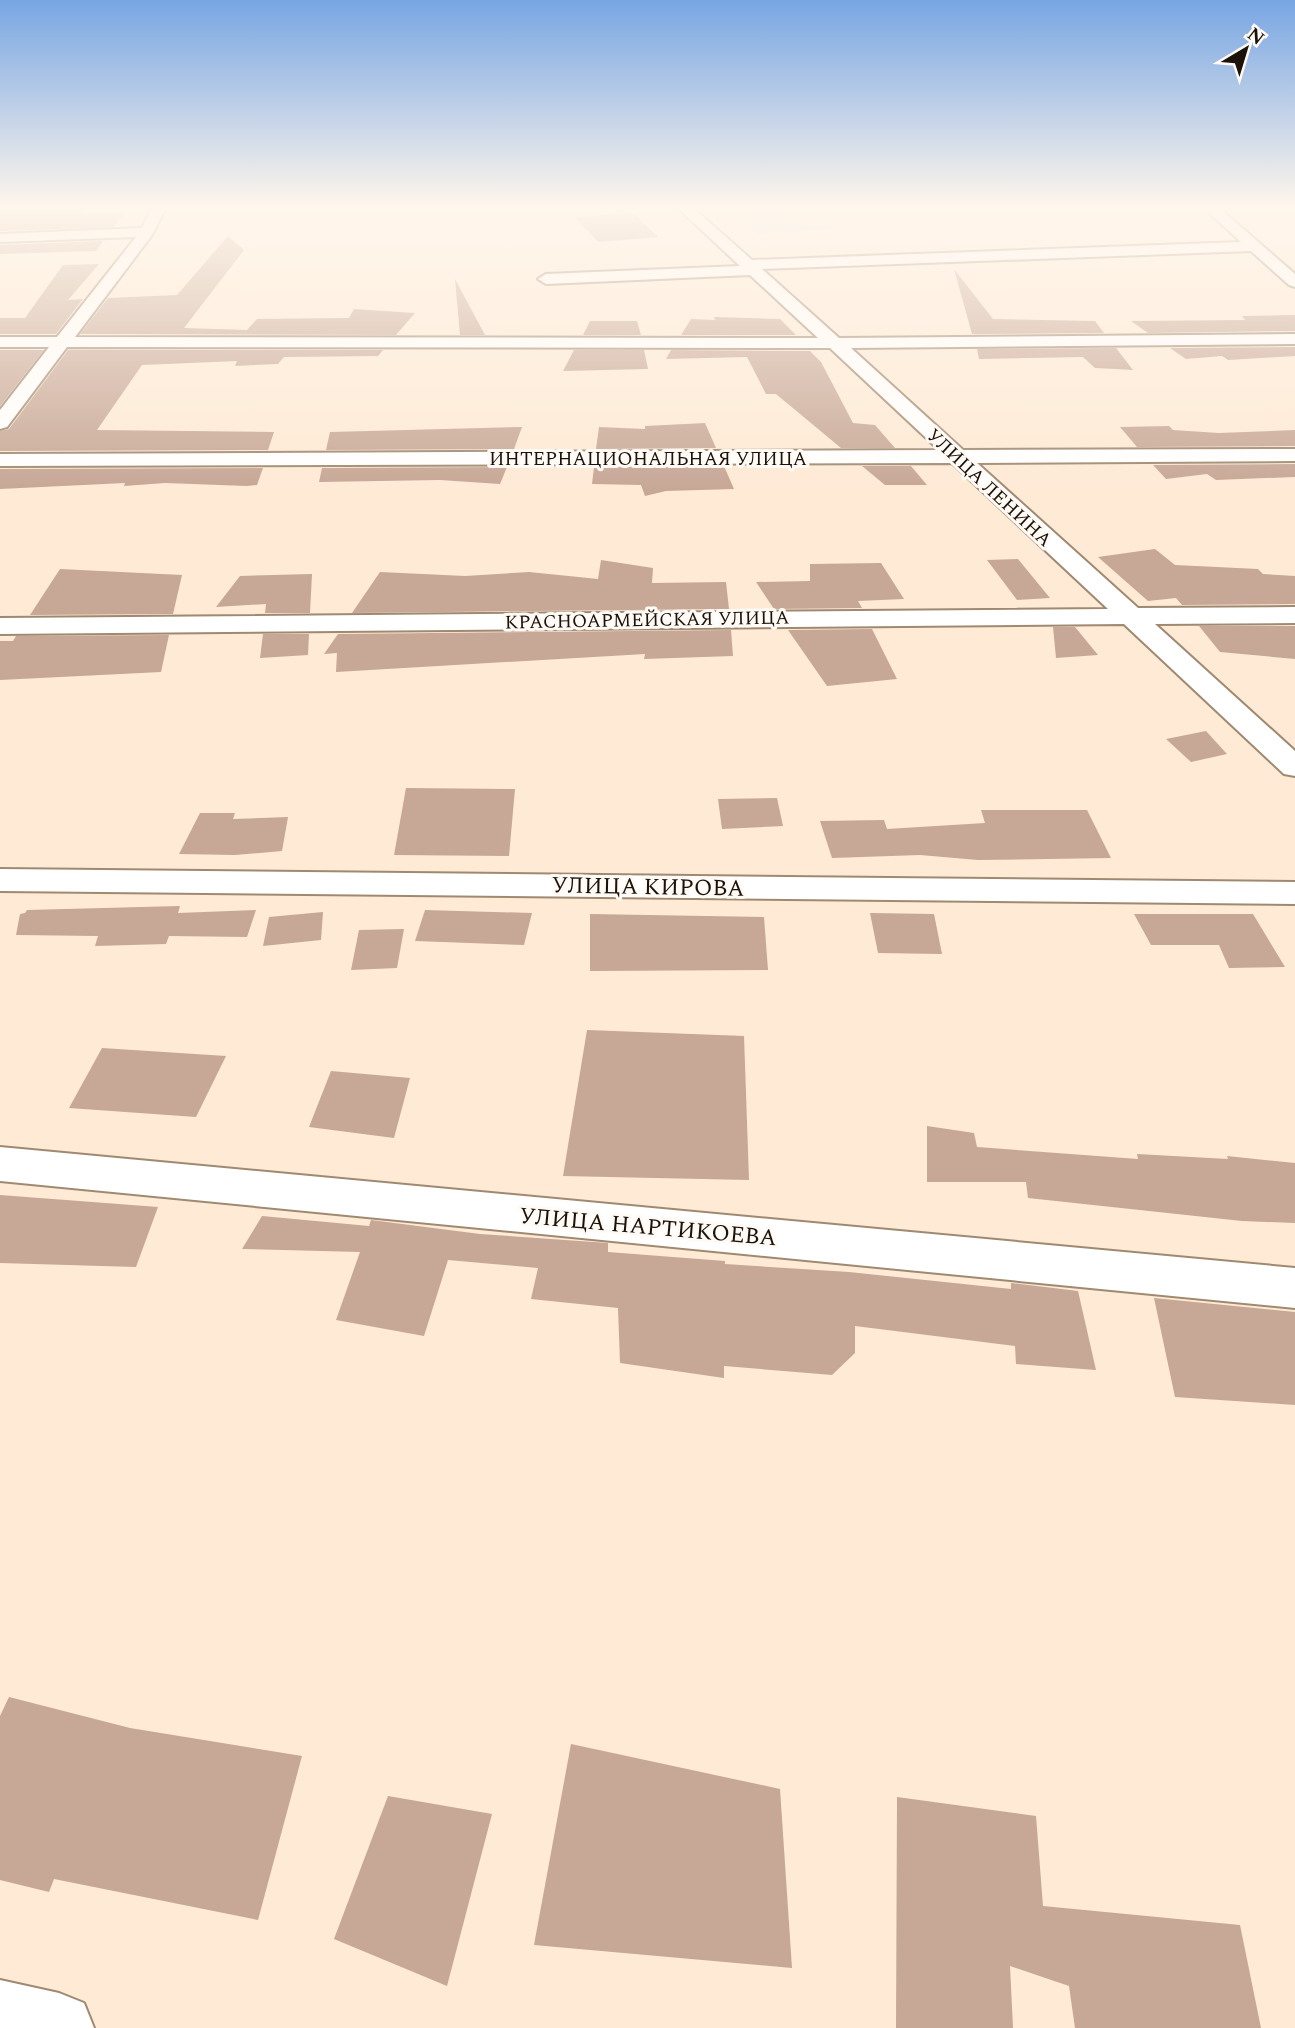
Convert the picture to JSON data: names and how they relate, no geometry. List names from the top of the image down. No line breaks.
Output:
{"streets":{"street":["ИНТЕРНАЦИОНАЛЬНАЯ УЛИЦА","УЛИЦА ЛЕНИНА","КРАСНОАРМЕЙСКАЯ УЛИЦА","УЛИЦА КИРОВА","УЛИЦА НАРТИКОЕВА"]},"crossings":[["ИНТЕРНАЦИОНАЛЬНАЯ УЛИЦА","УЛИЦА ЛЕНИНА"],["УЛИЦА ЛЕНИНА","КРАСНОАРМЕЙСКАЯ УЛИЦА"]],"north":"top right"}
